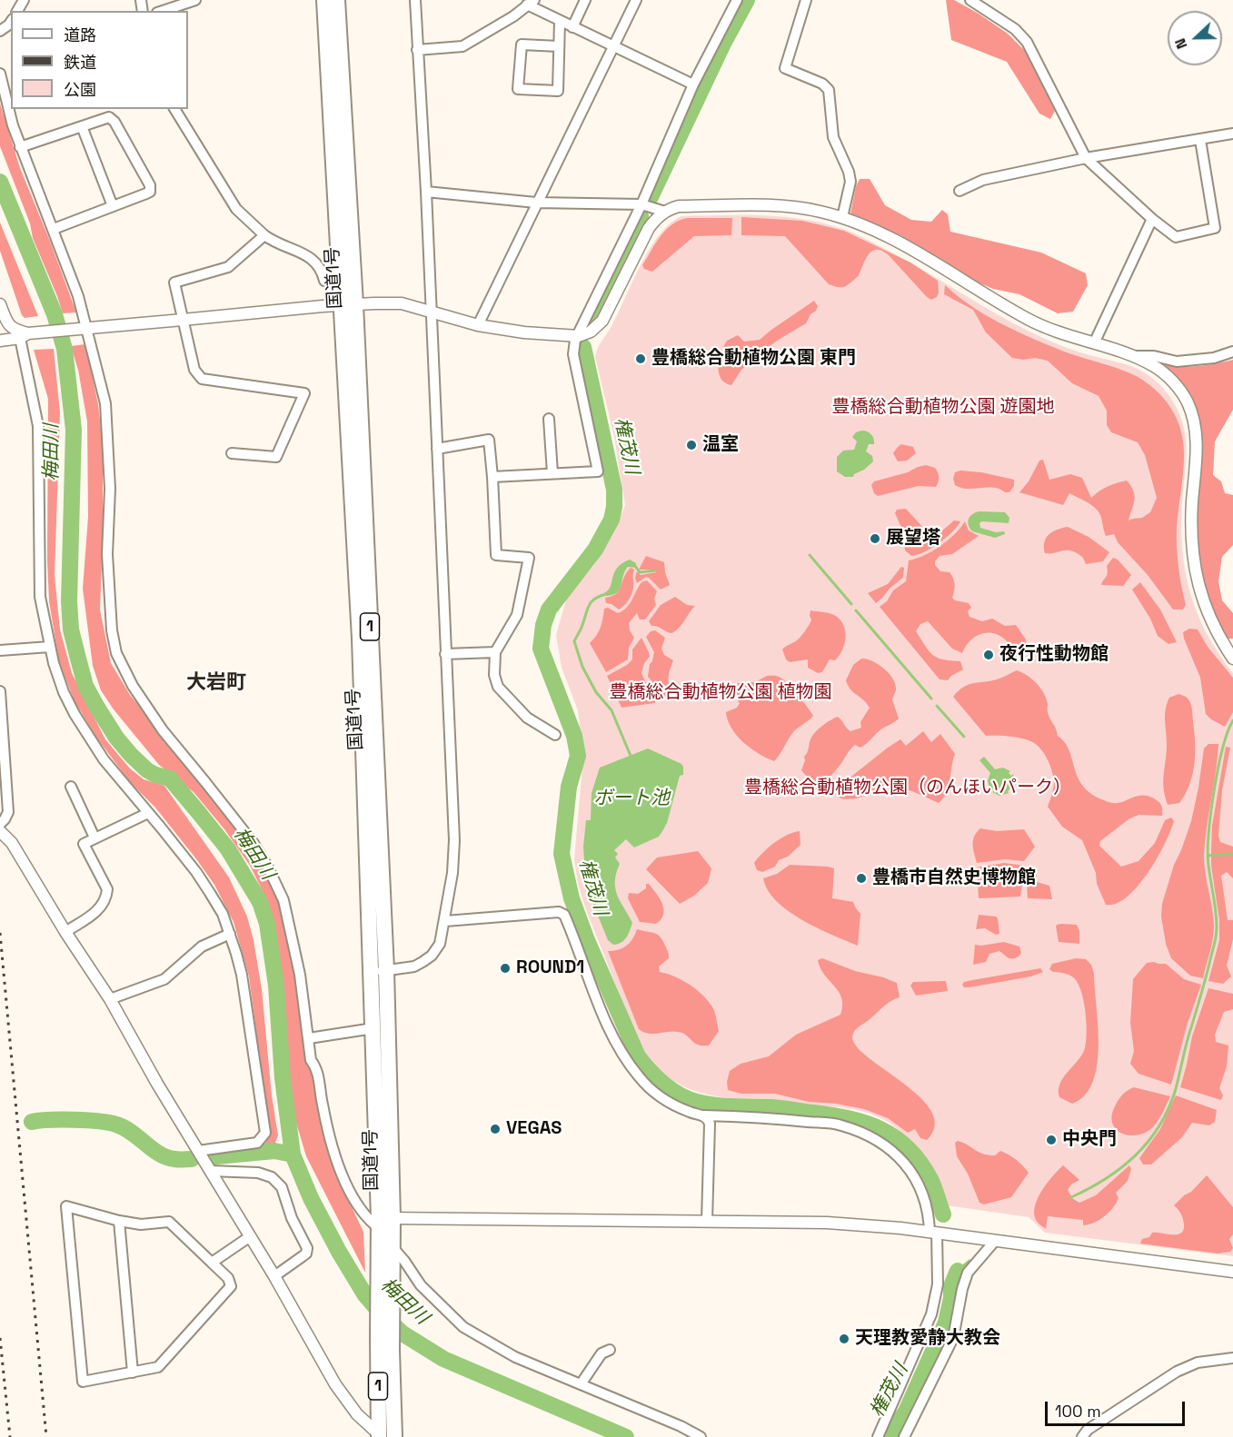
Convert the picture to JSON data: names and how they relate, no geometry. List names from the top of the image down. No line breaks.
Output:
{"streets":{"highway":["国道1号","1"]},"districts":["大岩町"],"water":["権茂川","梅田川","ボート池"],"parks":["豊橋総合動植物公園 遊園地","豊橋総合動植物公園 植物園","豊橋総合動植物公園（のんほいパーク）"],"places":["豊橋総合動植物公園 東門","温室","展望塔","夜行性動物館","豊橋市自然史博物館","ROUND1","VEGAS","中央門","天理教愛静大教会"],"legend":["道路","鉄道","公園"],"scale_bar":"100 m","north":"left"}
